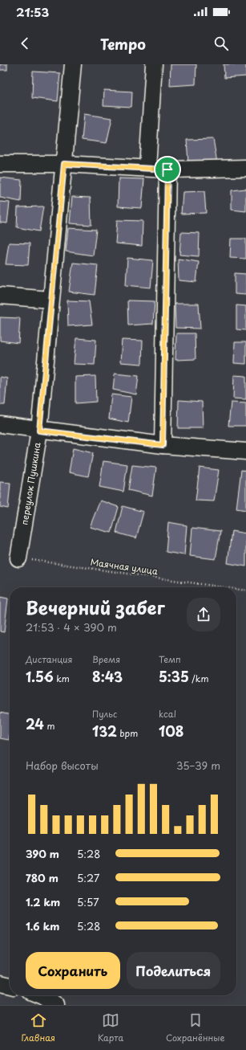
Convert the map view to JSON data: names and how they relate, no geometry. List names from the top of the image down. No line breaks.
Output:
{"streets":{"street":["переулок Пушкина"],"path":["Маячная улица"]},"crossings":[["переулок Пушкина","Маячная улица"]],"page":{"status":"21:53","header":"Tempo","heading":["Вечерний забег","21:53 · 4 × 390 m"],"stats":[["Дистанция","1.56 km"],["Время","8:43"],["Темп","5:35 /km"],["24 m"],["Пульс","132 bpm"],["kcal","108"]],"chart":["Набор высоты","35–39 m"],"list":[{"name":"390 m","note":"5:28"},{"name":"780 m","note":"5:27"},{"name":"1.2 km","note":"5:57"},{"name":"1.6 km","note":"5:28"}],"buttons":["Сохранить","Поделиться"],"tabs":["Главная","Карта","Сохранённые"]}}
